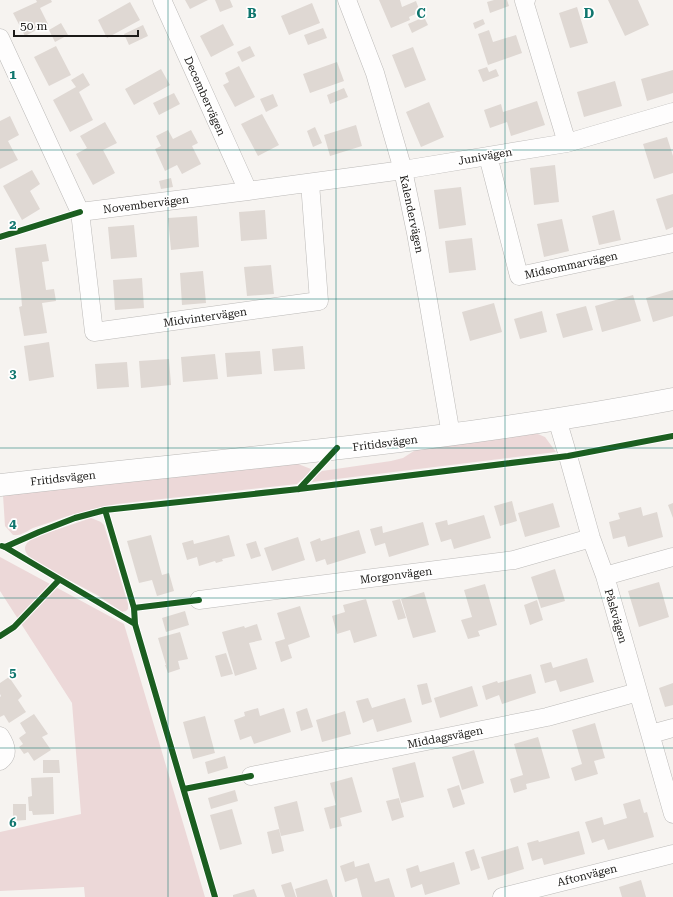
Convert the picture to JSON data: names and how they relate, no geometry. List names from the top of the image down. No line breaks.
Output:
{"streets":{"street":["Decembervägen","Junivägen","Novembervägen","Kalendervägen","Midsommarvägen","Midvintervägen","Fritidsvägen","Morgonvägen","Påskvägen","Middagsvägen","Aftonvägen"]},"crossings":[["Decembervägen","Novembervägen"],["Junivägen","Novembervägen"],["Junivägen","Kalendervägen"],["Junivägen","Midsommarvägen"],["Novembervägen","Kalendervägen"],["Novembervägen","Midvintervägen"],["Kalendervägen","Fritidsvägen"],["Fritidsvägen","Påskvägen"],["Morgonvägen","Påskvägen"],["Påskvägen","Middagsvägen"]],"scale_bar":"50 m","grid":{"columns":["B","C","D"],"rows":["1","2","3","4","5","6"]}}
